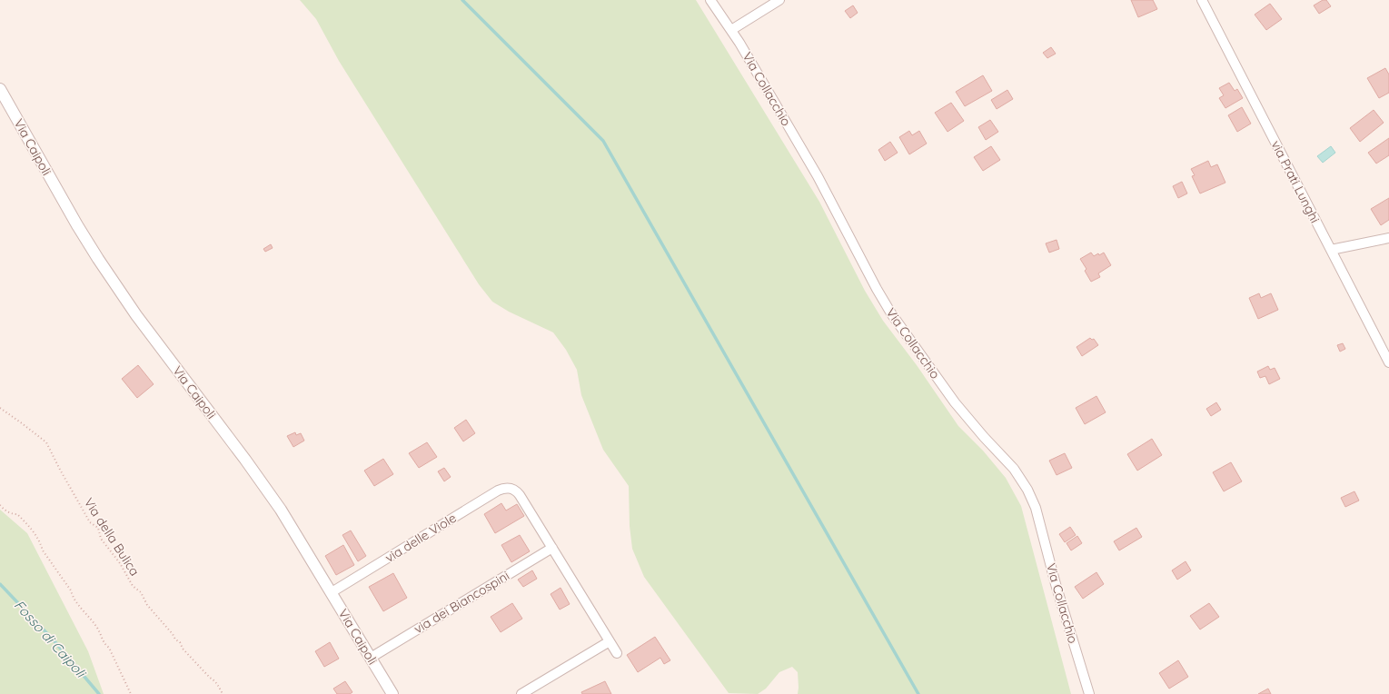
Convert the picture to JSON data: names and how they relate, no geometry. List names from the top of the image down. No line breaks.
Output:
{"streets":{"street":["Via Collacchio","Via Caipoli","via Prati Lunghi","via delle Viole","via dei Biancospini"],"path":["Via della Bulica"]},"crossings":[["Via Caipoli","via delle Viole"],["Via Caipoli","via dei Biancospini"],["via delle Viole","via dei Biancospini"]],"water":["Fosso di Caipoli"]}
